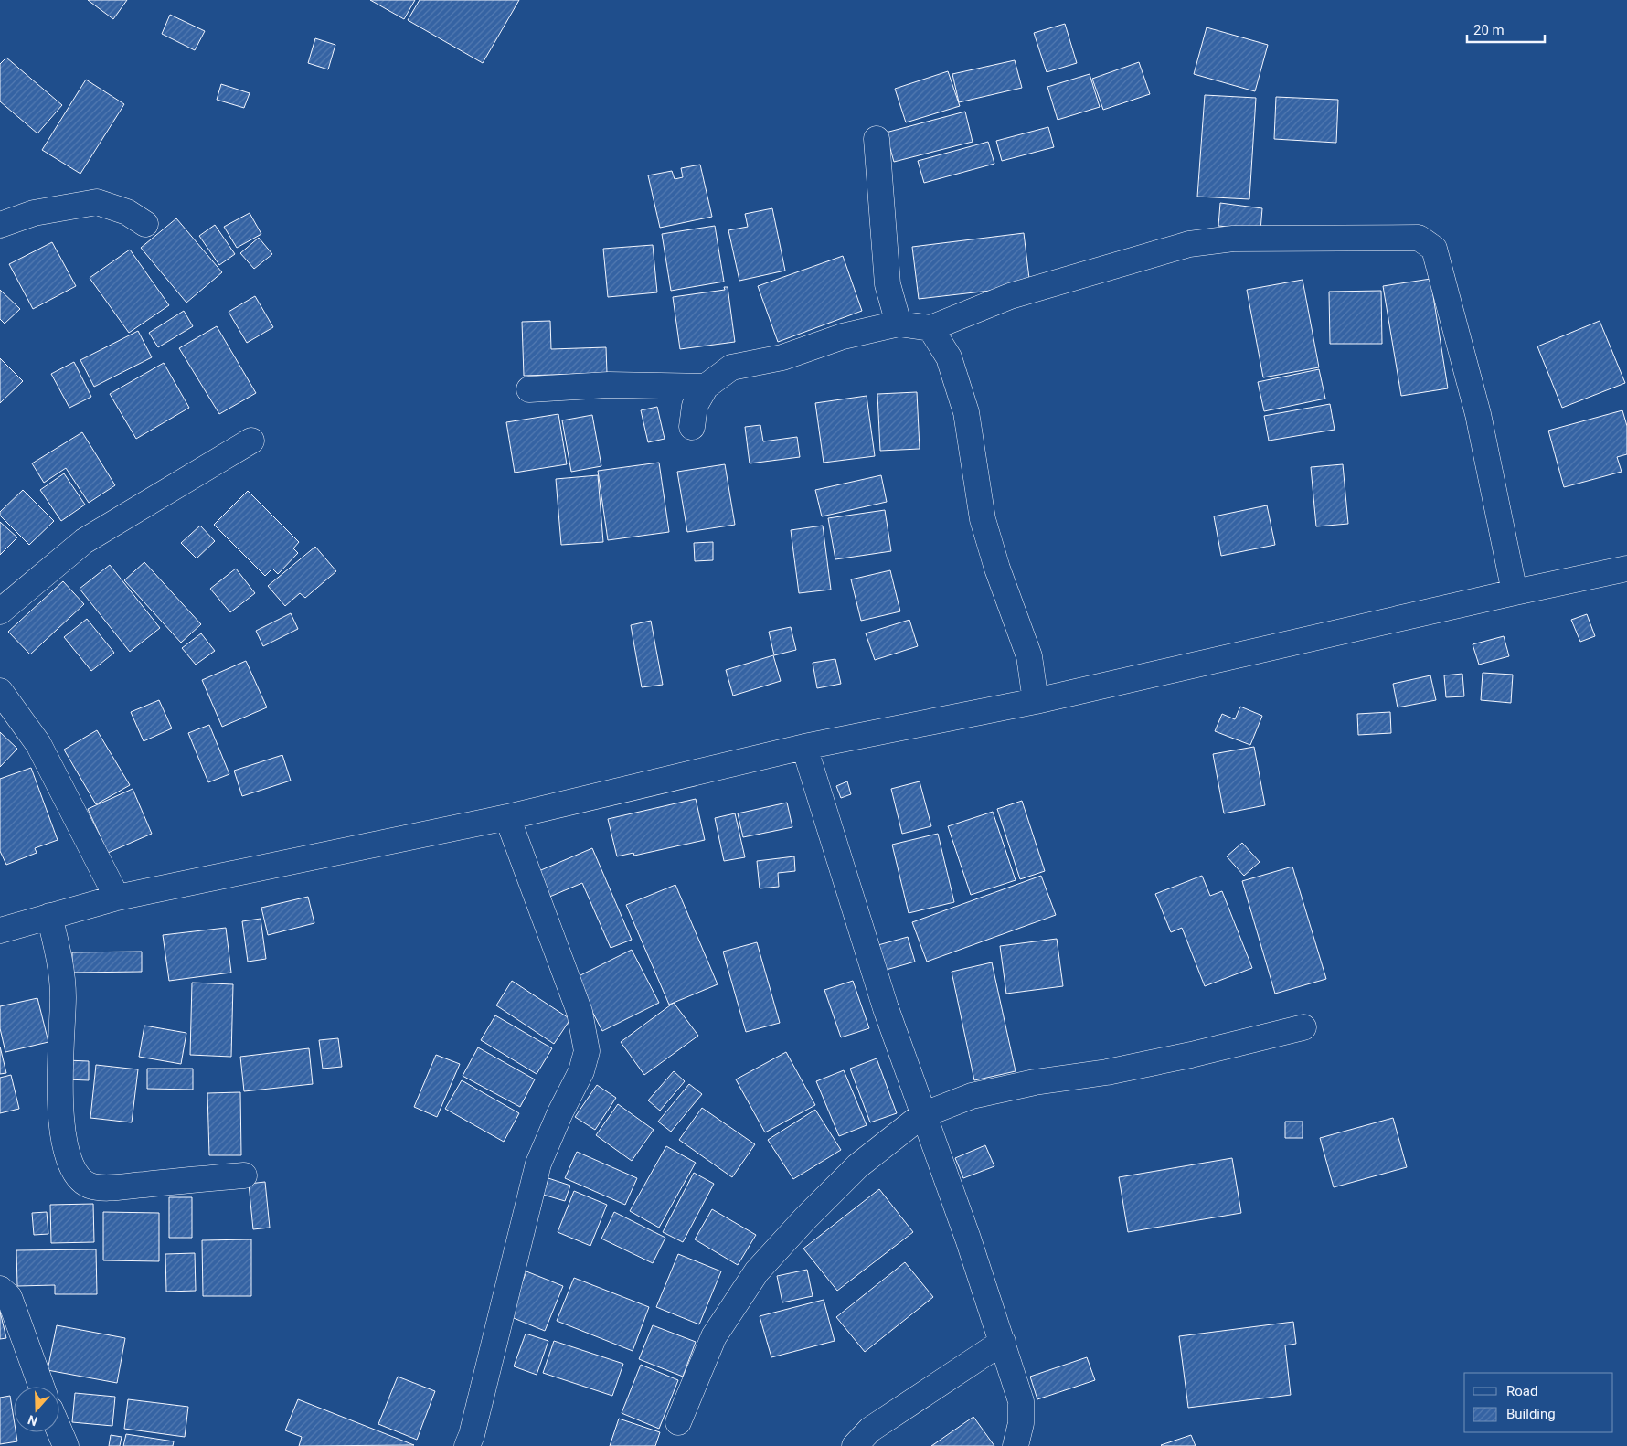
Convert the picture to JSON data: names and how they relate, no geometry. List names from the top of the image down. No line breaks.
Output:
{"legend":["Road","Building"],"scale_bar":"20 m","north":"bottom"}
